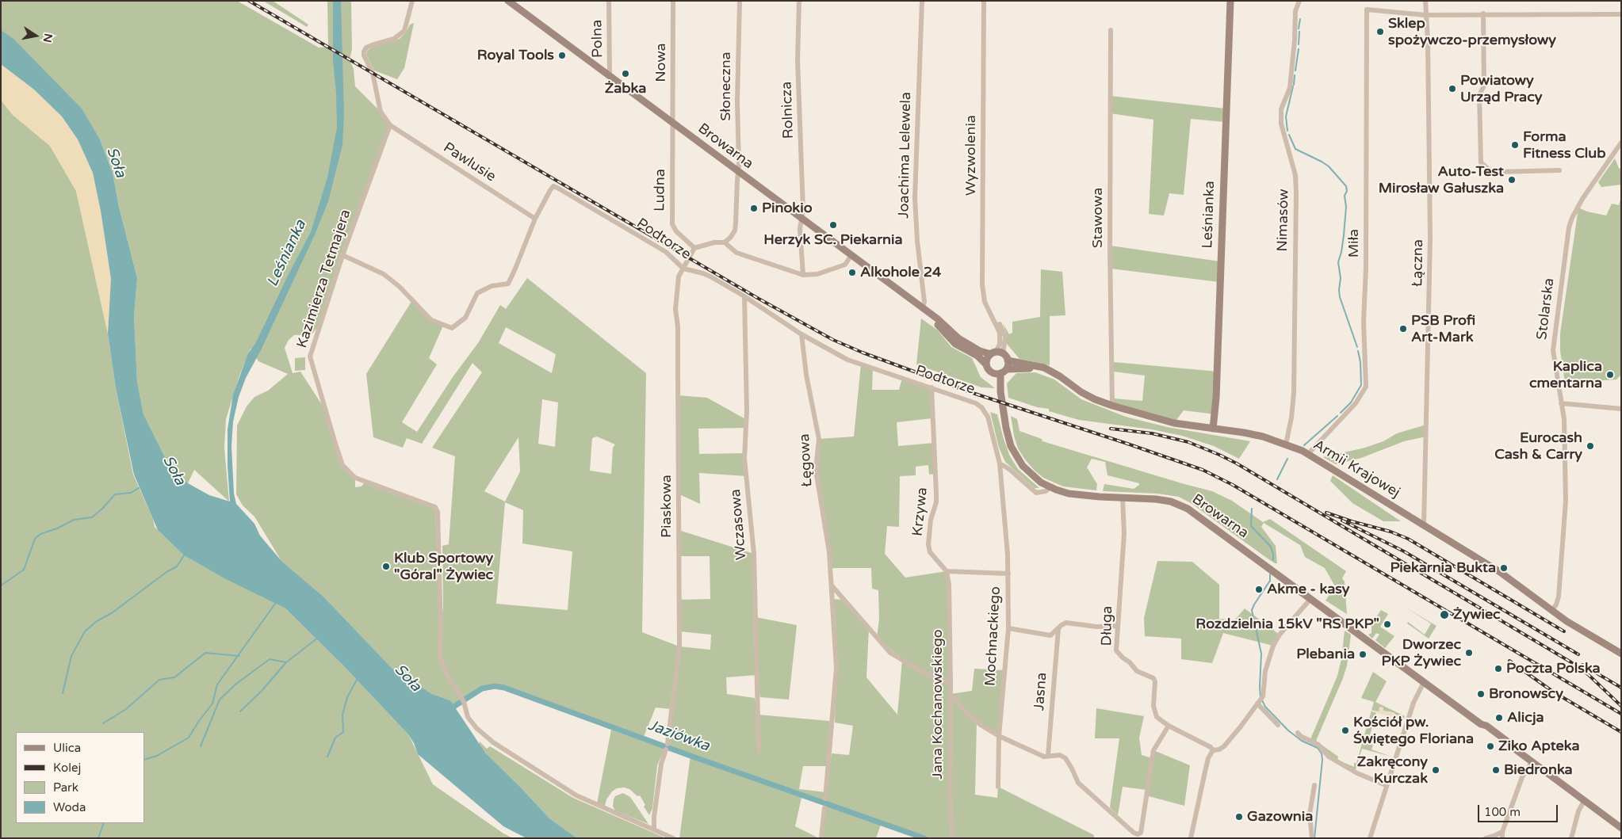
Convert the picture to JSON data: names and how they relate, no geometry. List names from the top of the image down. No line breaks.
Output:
{"streets":{"street":["Polna","Nowa","Słoneczna","Rolnicza","Browarna","Joachima Lelewela","Wyzwolenia","Pawlusie","Ludna","Leśnianka","Stawowa","Nimasów","Podtorze","Miła","Łączna","Kazimierza Tetmajera","Stolarska","Łęgowa","Armii Krajowej","Piaskowa","Krzywa","Wczasowa","Długa","Mochnackiego","Jasna","Jana Kochanowskiego"]},"crossings":[["Polna","Browarna"],["Nowa","Browarna"],["Nowa","Ludna"],["Słoneczna","Browarna"],["Rolnicza","Browarna"],["Browarna","Joachima Lelewela"],["Browarna","Wyzwolenia"],["Browarna","Ludna"],["Browarna","Armii Krajowej"],["Browarna","Długa"],["Wyzwolenia","Armii Krajowej"],["Pawlusie","Podtorze"],["Pawlusie","Kazimierza Tetmajera"],["Leśnianka","Armii Krajowej"],["Stawowa","Armii Krajowej"],["Nimasów","Armii Krajowej"],["Podtorze","Kazimierza Tetmajera"],["Podtorze","Łęgowa"],["Podtorze","Piaskowa"],["Podtorze","Krzywa"],["Podtorze","Wczasowa"],["Podtorze","Mochnackiego"],["Miła","Łączna"],["Miła","Armii Krajowej"],["Łączna","Armii Krajowej"],["Kazimierza Tetmajera","Piaskowa"],["Stolarska","Armii Krajowej"],["Krzywa","Jana Kochanowskiego"]],"water":["Soła","Leśnianka","Jaziówka"],"places":["Sklep spożywczo-przemysłowy","Royal Tools","Żabka","Powiatowy Urząd Pracy","Forma Fitness Club","Auto-Test Mirosław Gałuszka","Pinokio","Herzyk SC. Piekarnia","Alkohole 24","PSB Profi Art-Mark","Kaplica cmentarna","Eurocash Cash & Carry","Klub Sportowy \"Góral\" Żywiec","Piekarnia Bukta","Akme - kasy","Żywiec","Rozdzielnia 15kV \"RS PKP\"","Dworzec PKP Żywiec","Plebania","Poczta Polska","Bronowscy","Alicja","Kościół pw. Świętego Floriana","Ziko Apteka","Zakręcony Kurczak","Biedronka","Gazownia"],"legend":["Ulica","Kolej","Park","Woda"],"scale_bar":"100 m","north":"right"}
